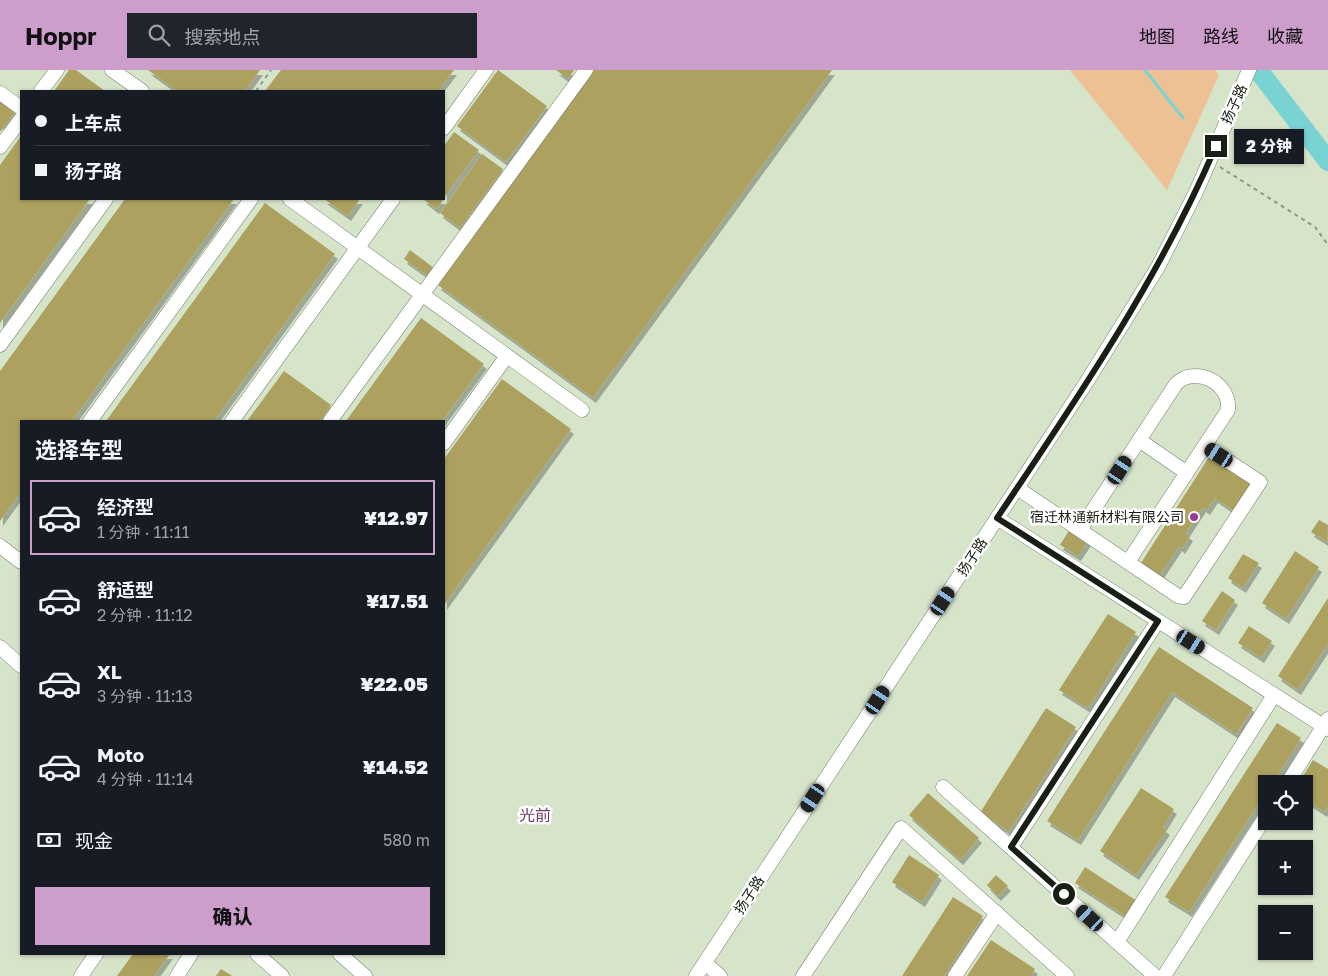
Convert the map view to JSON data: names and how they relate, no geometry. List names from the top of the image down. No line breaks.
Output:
{"streets":{"street":["扬子路"]},"districts":["光前"],"places":["宿迁林通新材料有限公司"],"page":{"header":"Hoppr","search":"搜索地点","nav":["地图","路线","收藏"],"banner":["上车点","扬子路"],"bubble":"2 分钟","heading":"选择车型","list":[{"name":"经济型","note":"1 分钟 · 11:11","value":"¥12.97"},{"name":"舒适型","note":"2 分钟 · 11:12","value":"¥17.51"},{"name":"XL","note":"3 分钟 · 11:13","value":"¥22.05"},{"name":"Moto","note":"4 分钟 · 11:14","value":"¥14.52"}],"map_buttons":["+","−"],"pay":["现金","580 m"],"buttons":"确认"}}
